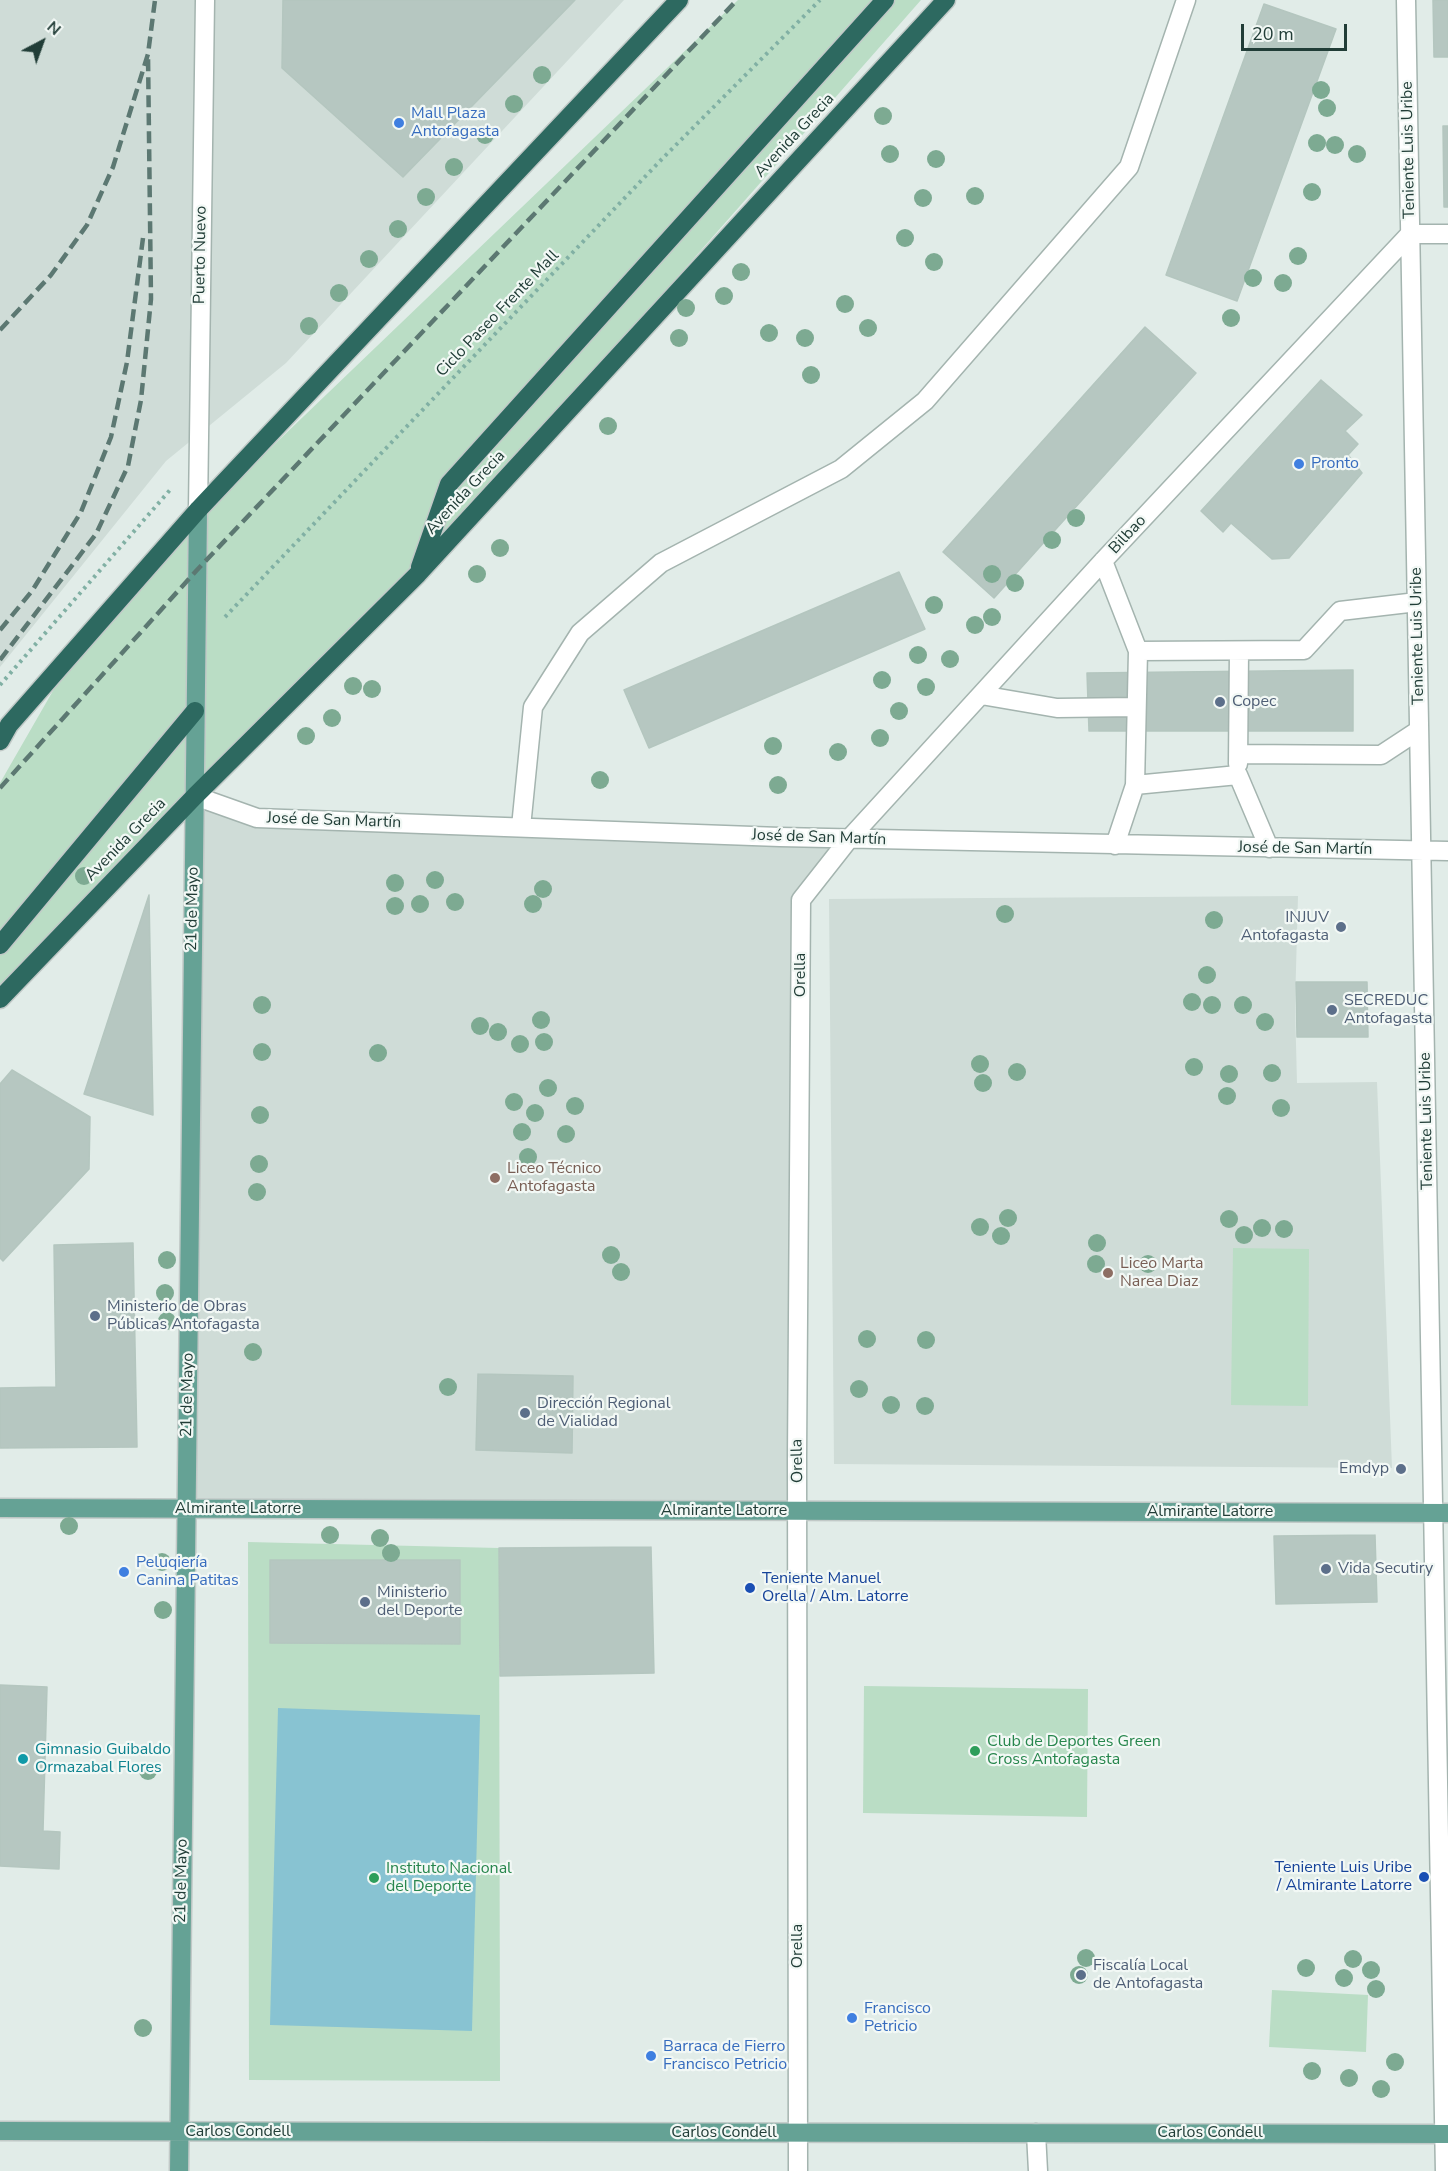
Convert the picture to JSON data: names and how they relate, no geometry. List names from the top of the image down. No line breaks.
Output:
{"streets":{"highway":["Avenida Grecia"],"main road":["21 de Mayo","Almirante Latorre","Carlos Condell"],"street":["Teniente Luis Uribe","Puerto Nuevo","Bilbao","José de San Martín","Orella"],"path":["Ciclo Paseo Frente Mall"]},"crossings":[["Avenida Grecia","José de San Martín"],["Avenida Grecia","21 de Mayo"],["Teniente Luis Uribe","Bilbao"],["Teniente Luis Uribe","José de San Martín"],["Teniente Luis Uribe","Almirante Latorre"],["Teniente Luis Uribe","Carlos Condell"],["Puerto Nuevo","21 de Mayo"],["Ciclo Paseo Frente Mall","21 de Mayo"],["Bilbao","José de San Martín"],["Bilbao","Orella"],["José de San Martín","21 de Mayo"],["José de San Martín","Orella"],["21 de Mayo","Almirante Latorre"],["21 de Mayo","Carlos Condell"],["Orella","Almirante Latorre"],["Orella","Carlos Condell"]],"places":["Mall Plaza Antofagasta","Pronto","Copec","INJUV Antofagasta","SECREDUC Antofagasta","Liceo Técnico Antofagasta","Liceo Marta Narea Diaz","Ministerio de Obras Públicas Antofagasta","Dirección Regional de Vialidad","Emdyp","Vida Secutiry","Peluqiería Canina Patitas","Teniente Manuel Orella / Alm. Latorre","Ministerio del Deporte","Club de Deportes Green Cross Antofagasta","Gimnasio Guibaldo Ormazabal Flores","Teniente Luis Uribe / Almirante Latorre","Instituto Nacional del Deporte","Fiscalía Local de Antofagasta","Francisco Petricio","Barraca de Fierro Francisco Petricio"],"scale_bar":"20 m","north":"top right"}
